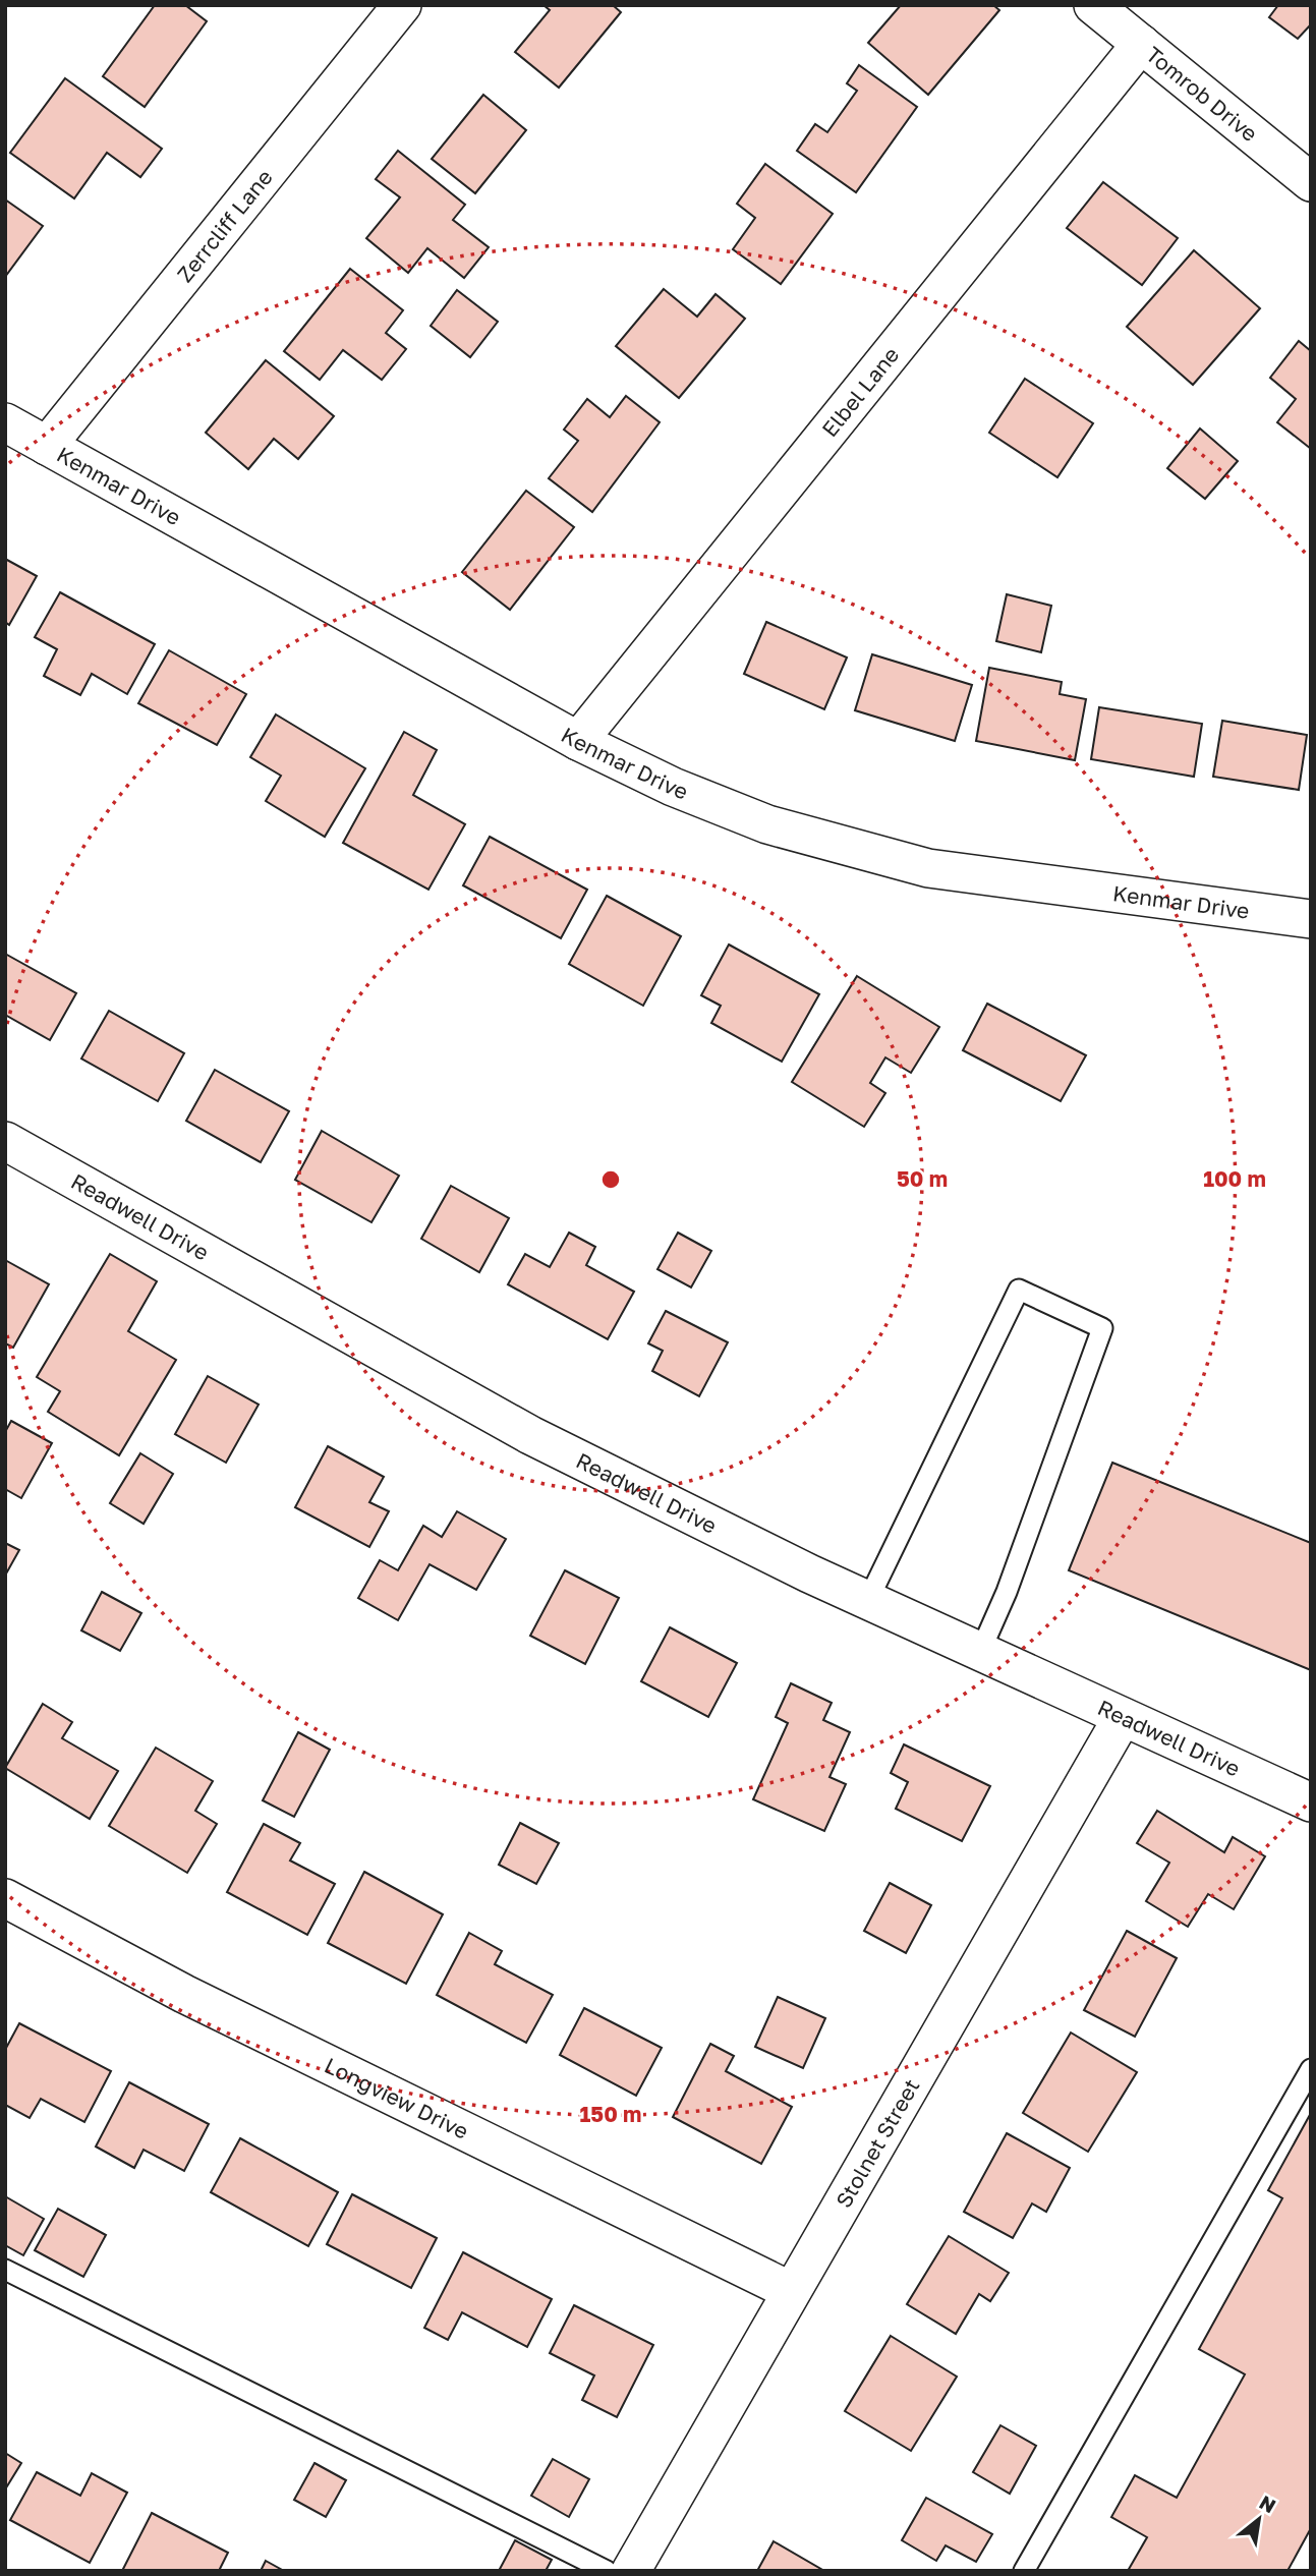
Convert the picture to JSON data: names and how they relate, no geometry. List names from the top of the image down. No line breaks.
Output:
{"streets":{"street":["Tomrob Drive","Zerrcliff Lane","Elbel Lane","Kenmar Drive","Readwell Drive","Longview Drive","Stolnet Street"]},"crossings":[["Tomrob Drive","Elbel Lane"],["Zerrcliff Lane","Kenmar Drive"],["Elbel Lane","Kenmar Drive"],["Readwell Drive","Stolnet Street"],["Longview Drive","Stolnet Street"]],"north":"top right","rings":["50 m","100 m","150 m"]}
